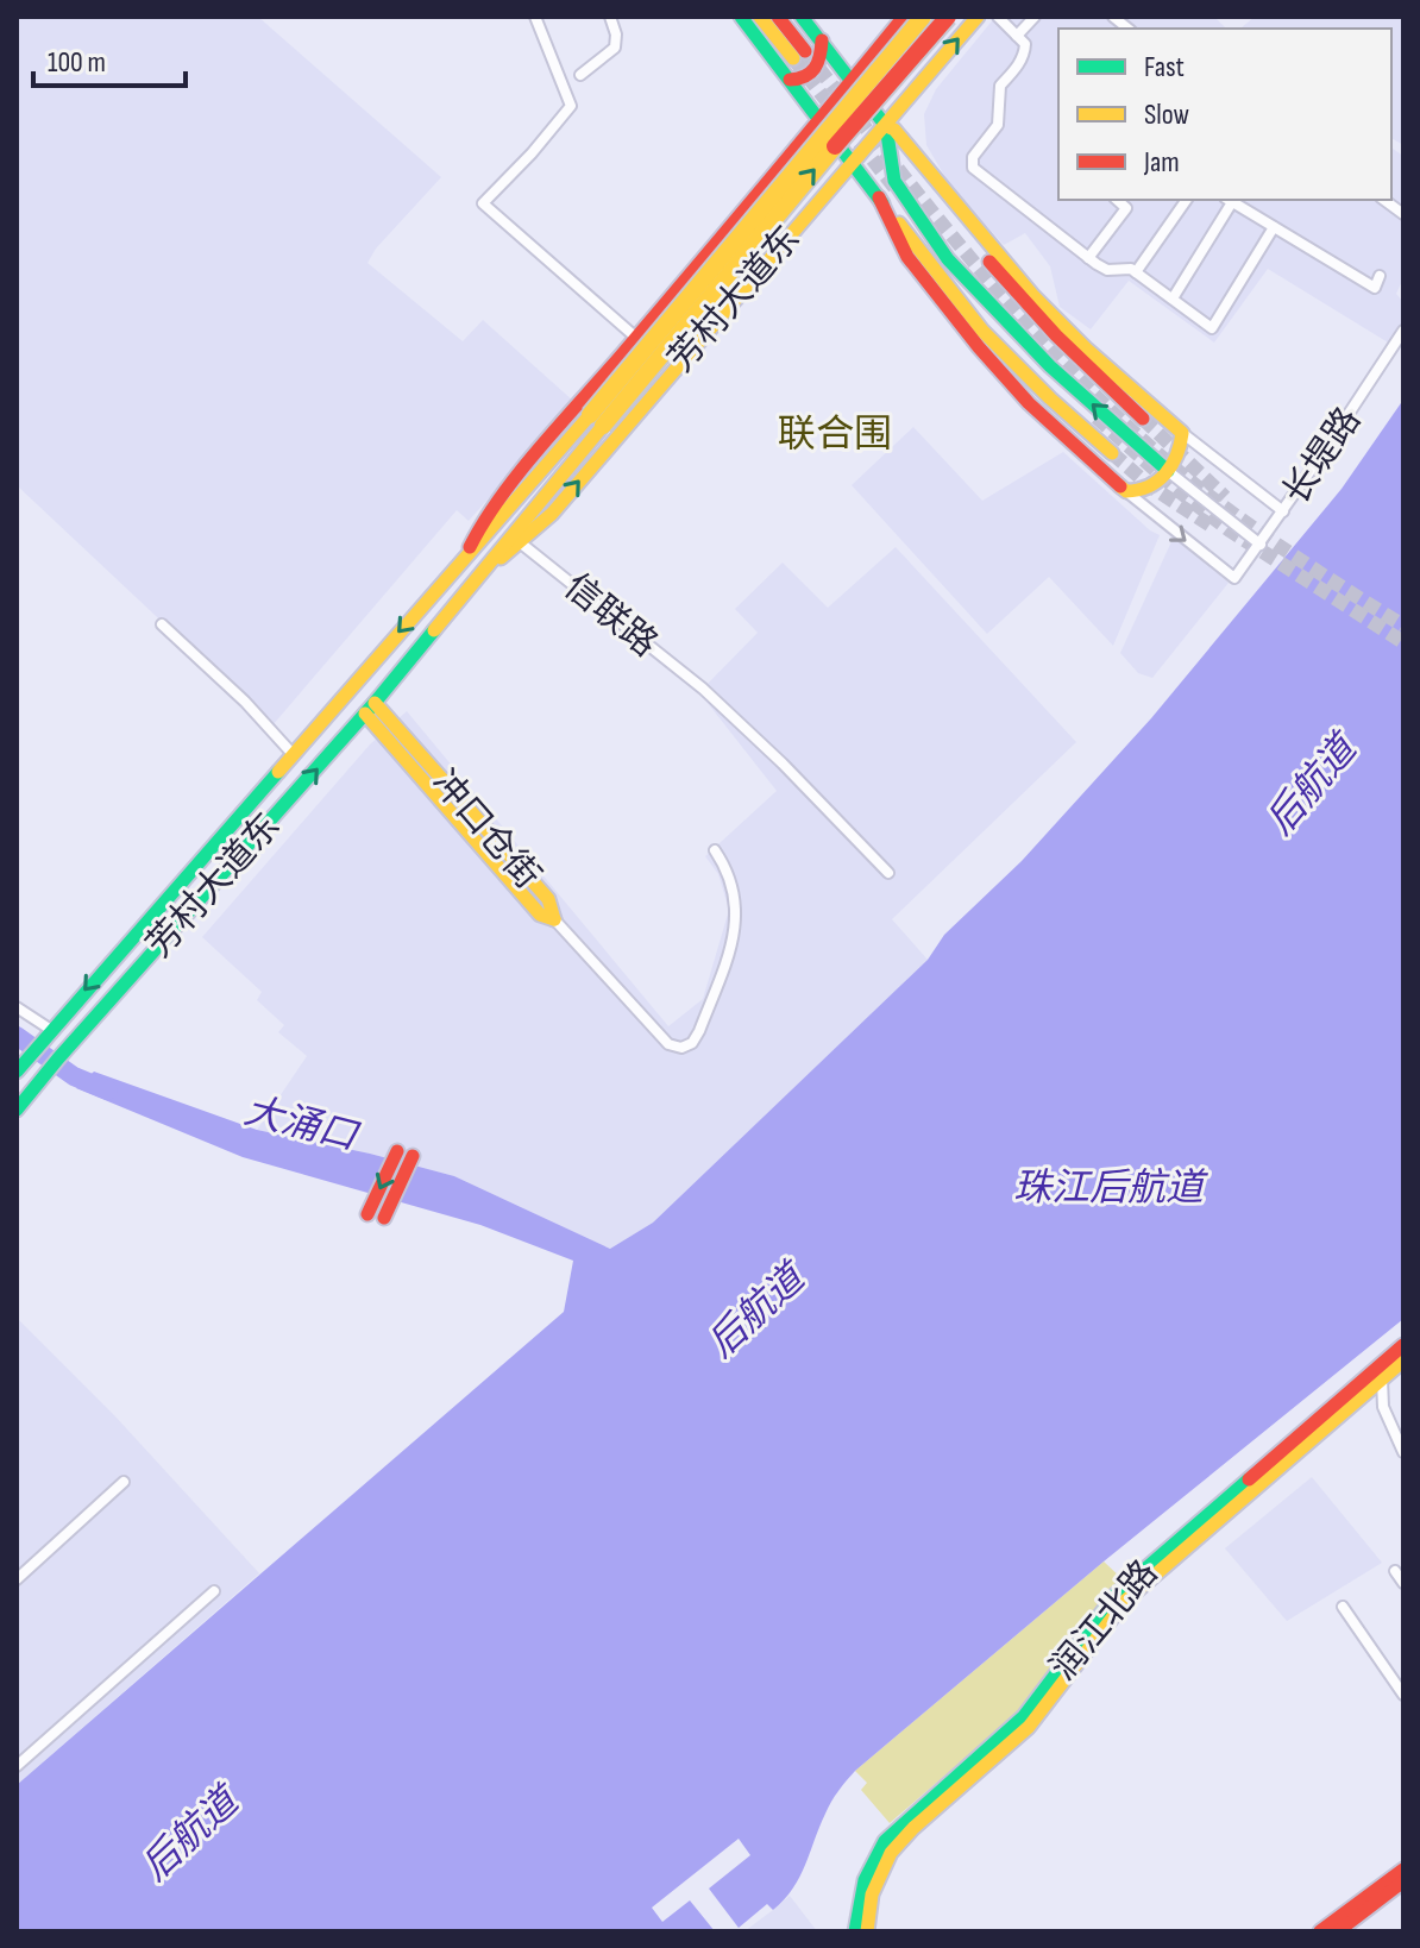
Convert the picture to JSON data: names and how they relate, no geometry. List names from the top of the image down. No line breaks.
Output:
{"streets":{"main road":["芳村大道东","冲口仓街","润江北路"],"street":["长堤路","信联路"]},"crossings":[["芳村大道东","信联路"],["芳村大道东","冲口仓街"]],"districts":["联合围"],"water":["后航道","大涌口","珠江后航道"],"legend":["Fast","Slow","Jam"],"scale_bar":"100 m"}
